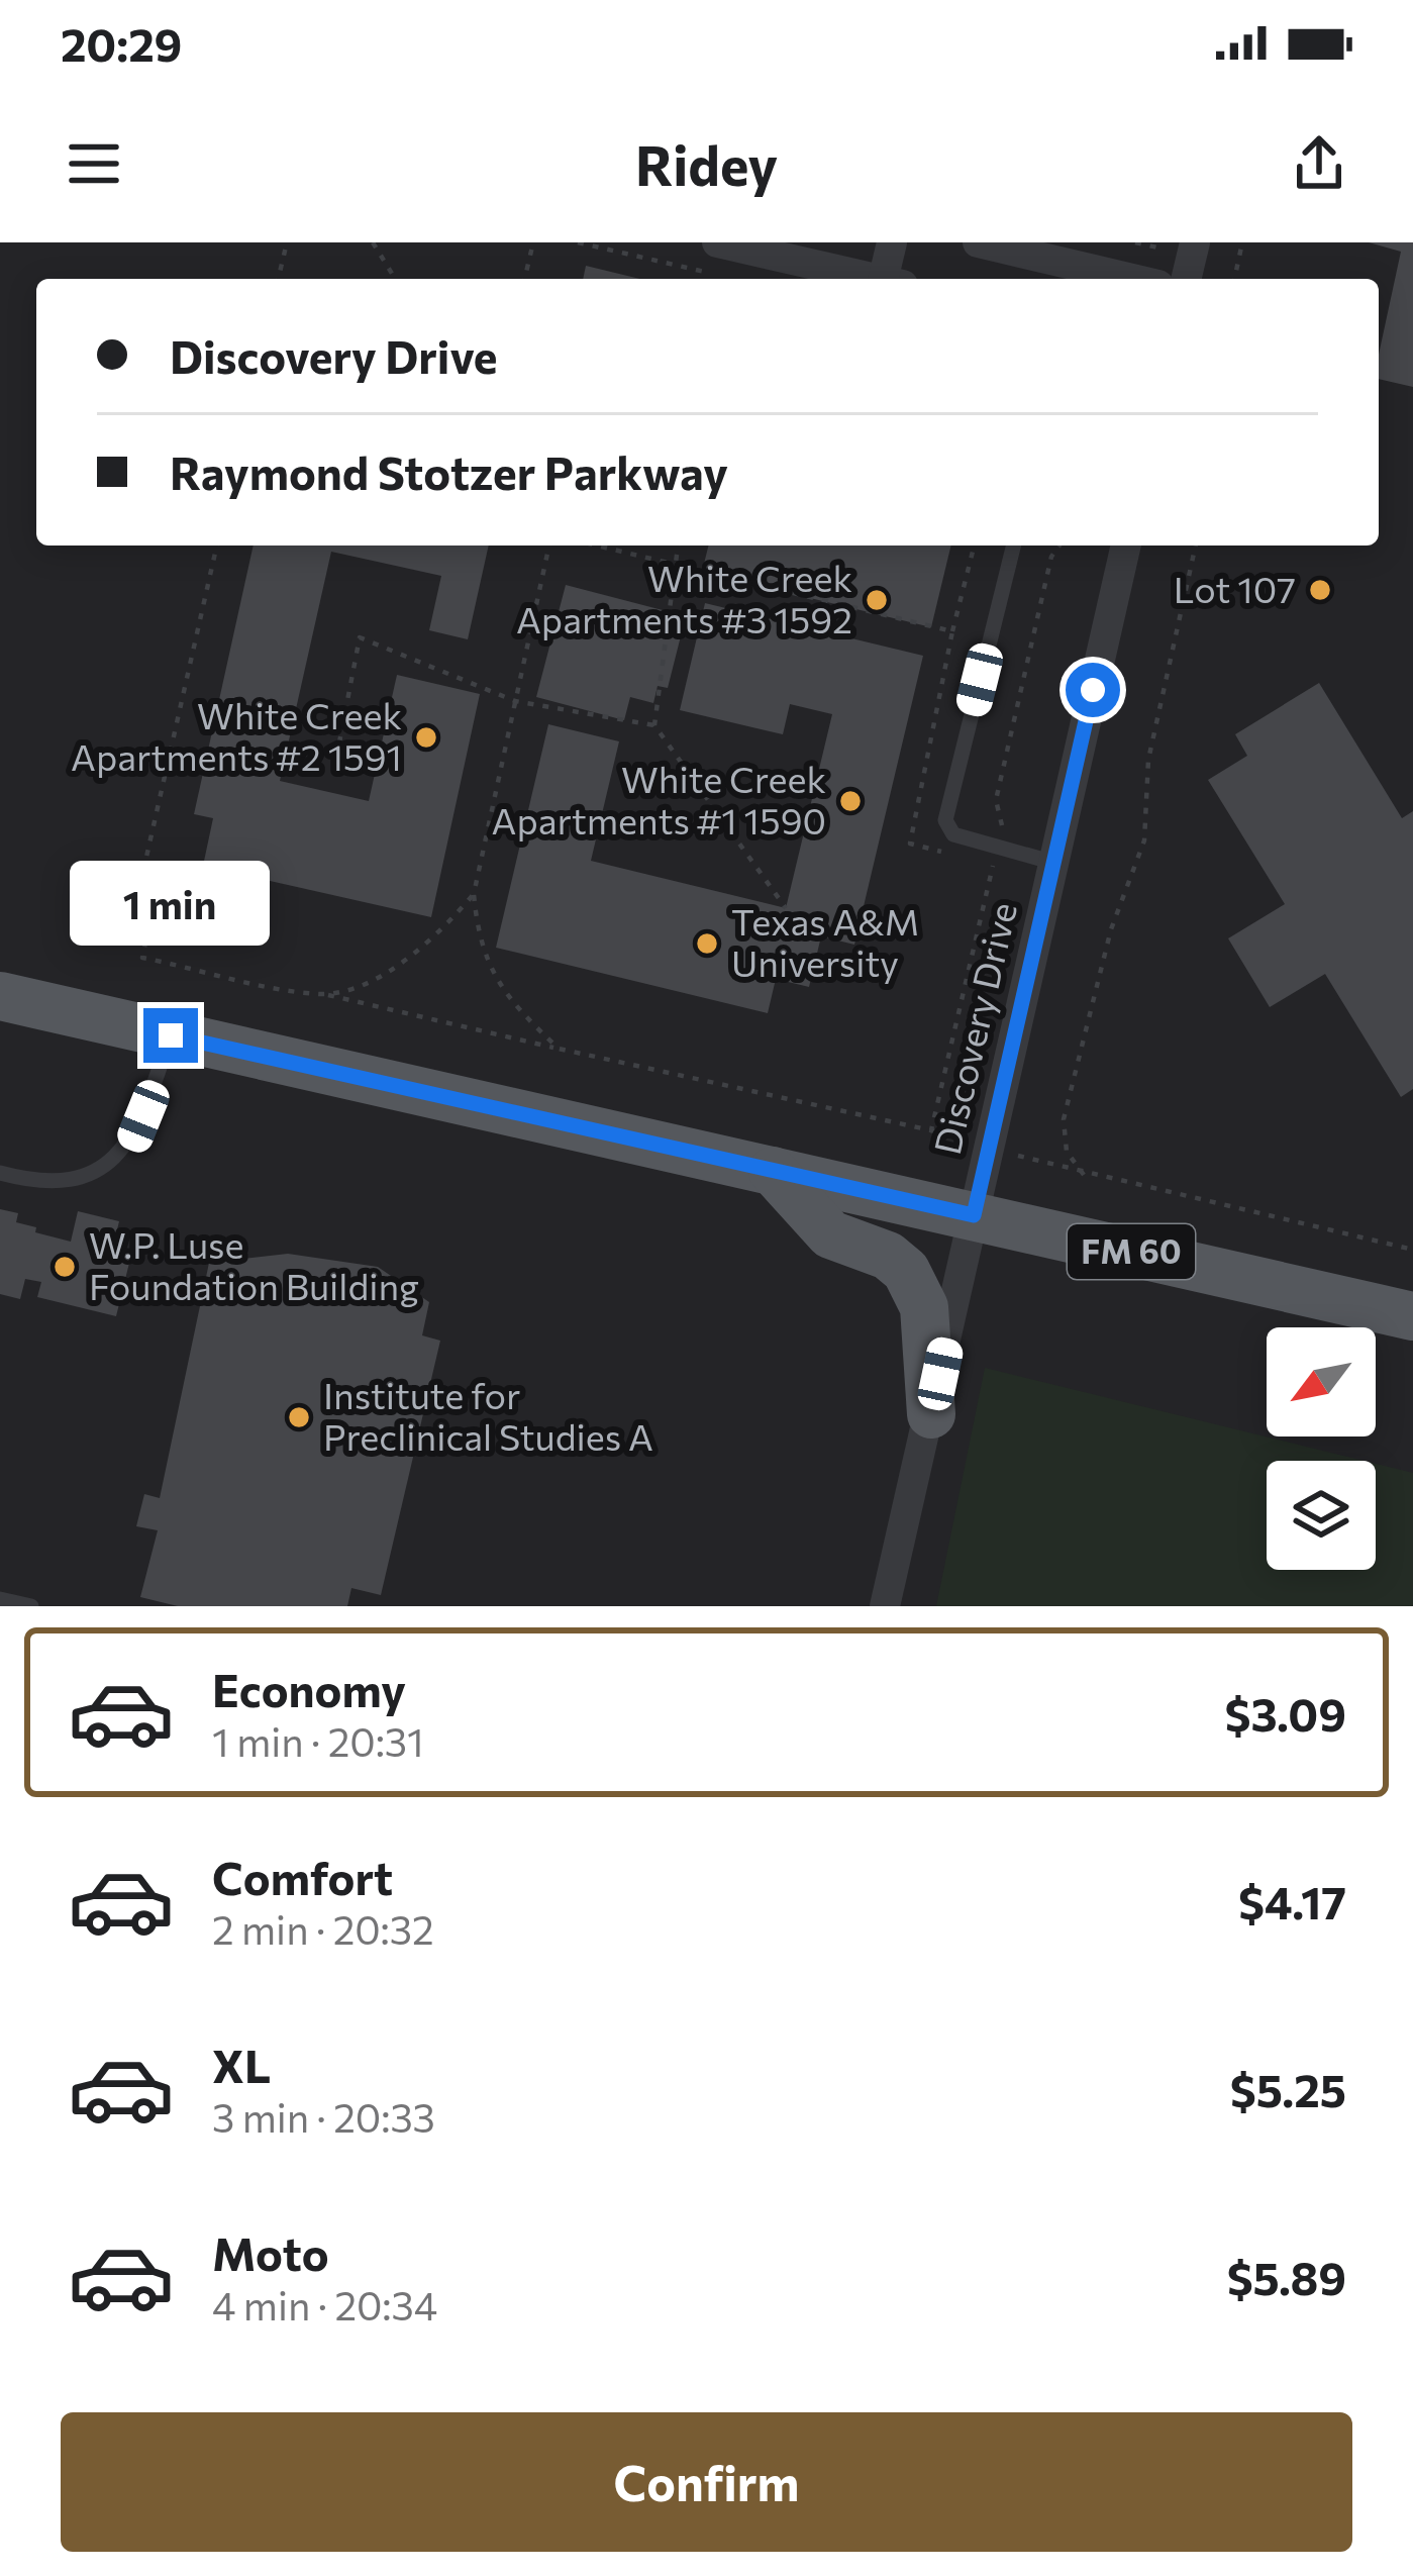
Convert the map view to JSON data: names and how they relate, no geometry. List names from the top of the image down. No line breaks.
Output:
{"streets":{"main road":["FM 60"],"street":["Discovery Drive"]},"crossings":[["Discovery Drive","FM 60"]],"places":["Lot 107","White Creek Apartments #3 1592","White Creek Apartments #2 1591","White Creek Apartments #1 1590","Texas A&M University","W.P. Luse Foundation Building","Institute for Preclinical Studies A"],"north":"bottom left","page":{"status":"20:29","header":"Ridey","banner":["Discovery Drive","Raymond Stotzer Parkway"],"bubble":"1 min","list":[{"name":"Economy","note":"1 min · 20:31","value":"$3.09"},{"name":"Comfort","note":"2 min · 20:32","value":"$4.17"},{"name":"XL","note":"3 min · 20:33","value":"$5.25"},{"name":"Moto","note":"4 min · 20:34","value":"$5.89"}],"buttons":"Confirm"}}
